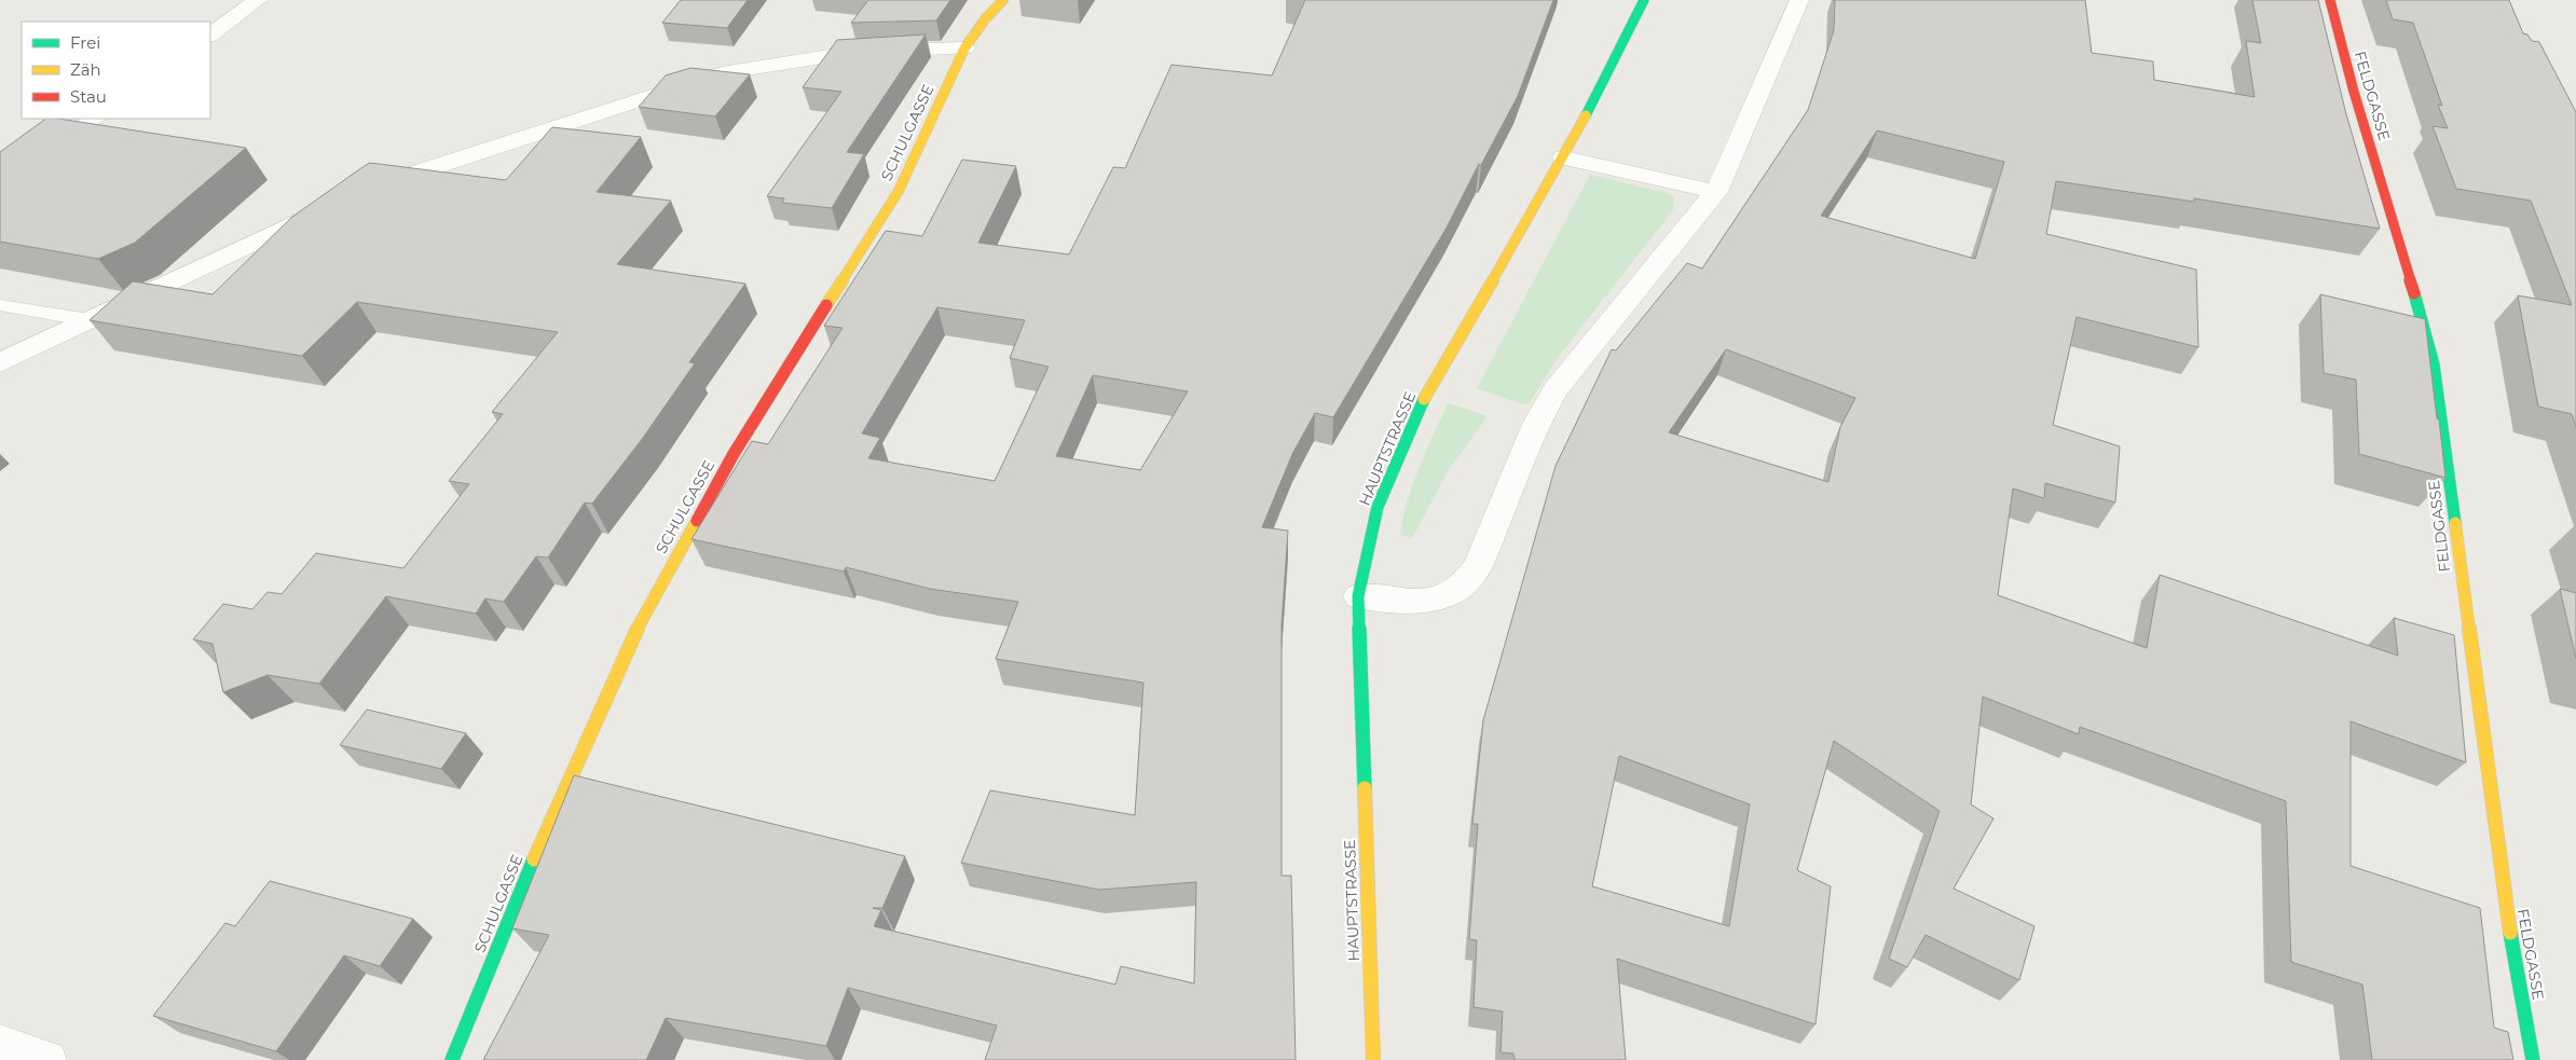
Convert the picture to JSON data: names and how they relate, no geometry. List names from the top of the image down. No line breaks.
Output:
{"streets":{"street":["FELDGASSE","SCHULGASSE","HAUPTSTRASSE"]},"legend":["Frei","Zäh","Stau"]}
